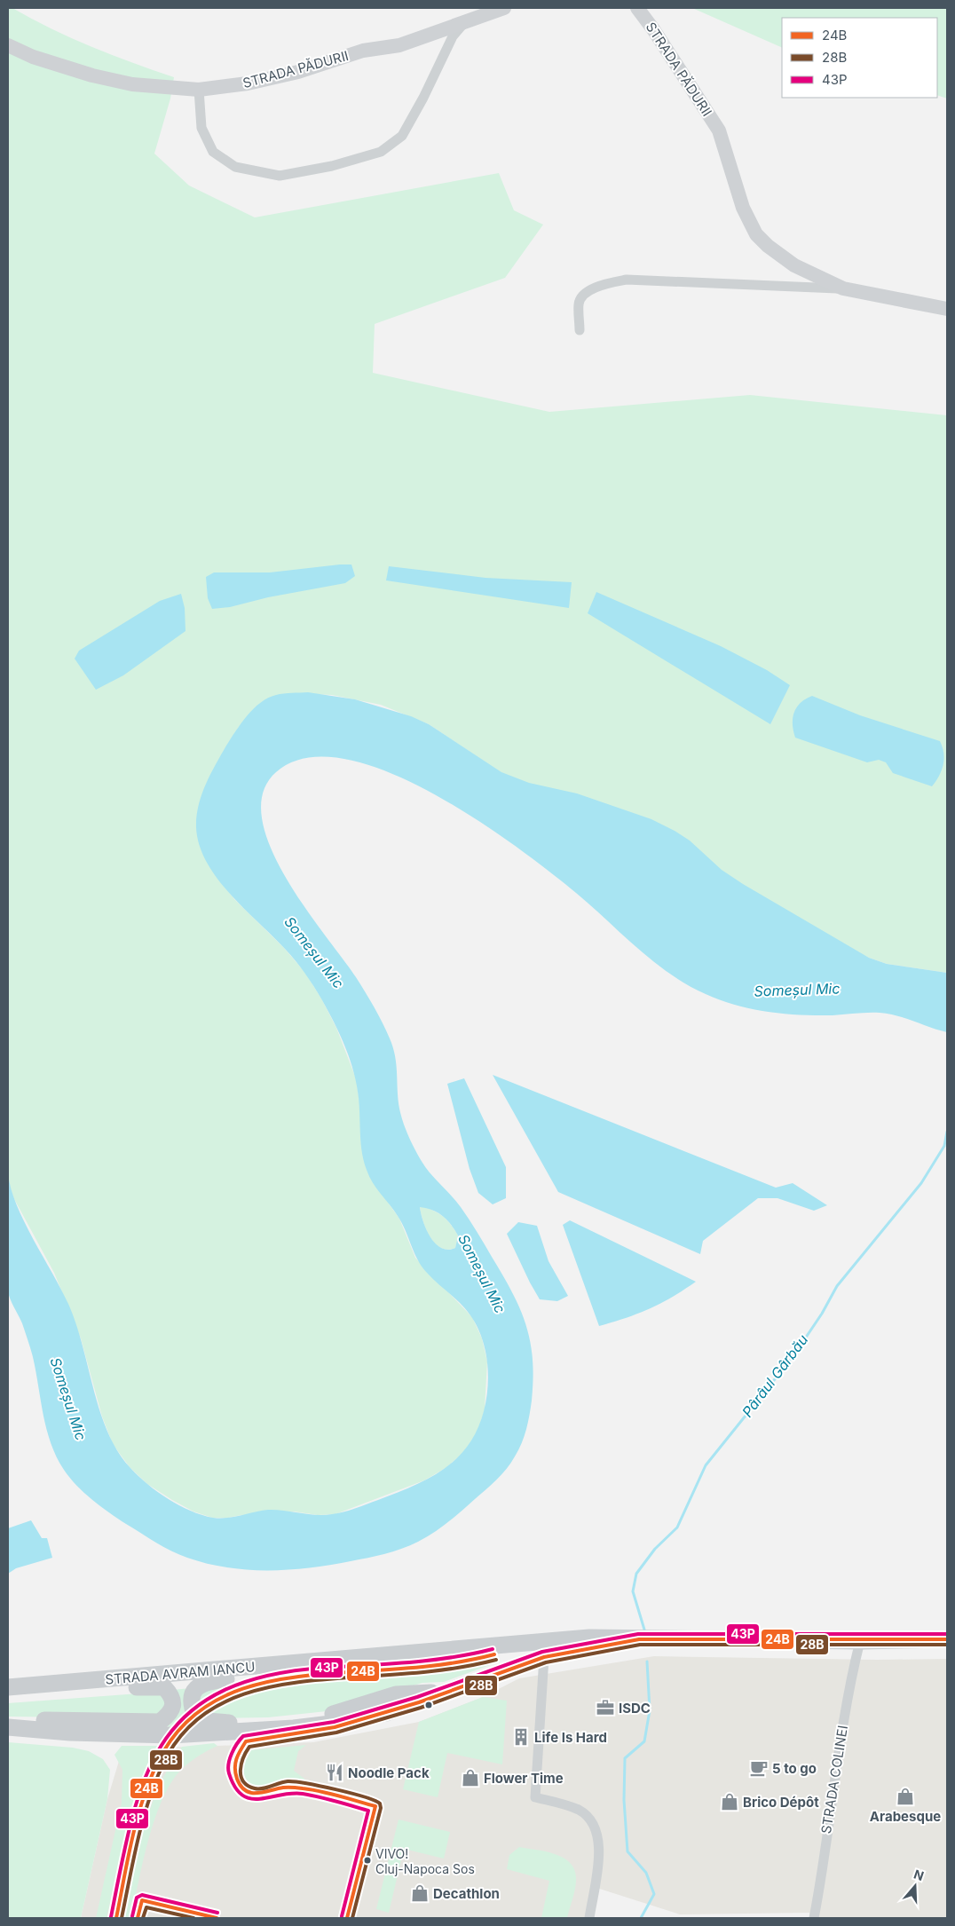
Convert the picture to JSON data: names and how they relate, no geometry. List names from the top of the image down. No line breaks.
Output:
{"streets":{"main road":["STRADA AVRAM IANCU"],"street":["STRADA PĂDURII","STRADA COLINEI"]},"water":["Someșul Mic","Pârâul Gârbău"],"places":{"office":["ISDC"],"building":["Life Is Hard"],"cafe":["5 to go"],"restaurant":["Noodle Pack"],"shop":["Flower Time","Arabesque","Brico Dépôt","Decathlon"],"other":["VIVO! Cluj-Napoca Sos"]},"lines":["transit line 43P","transit line 24B","transit line 28B"],"legend":["24B","28B","43P"],"north":"top"}
